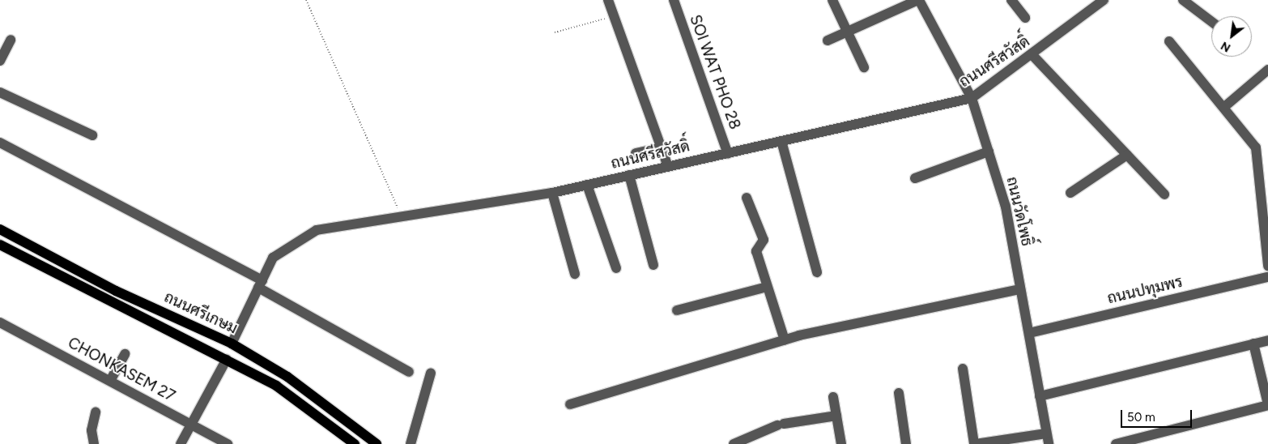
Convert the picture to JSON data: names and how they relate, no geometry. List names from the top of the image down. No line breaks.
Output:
{"streets":{"main road":["ถนนศรีเกษม"],"street":["ถนนศรีสวัสดิ์","SOI WAT PHO 28","ถนนวัดโพธิ์","ถนนปทุมพร","CHONKASEM 27"]},"crossings":[["ถนนศรีสวัสดิ์","SOI WAT PHO 28"],["ถนนศรีสวัสดิ์","ถนนวัดโพธิ์"],["ถนนศรีสวัสดิ์","ถนนศรีเกษม"],["ถนนวัดโพธิ์","ถนนปทุมพร"]],"scale_bar":"50 m","north":"bottom left"}
